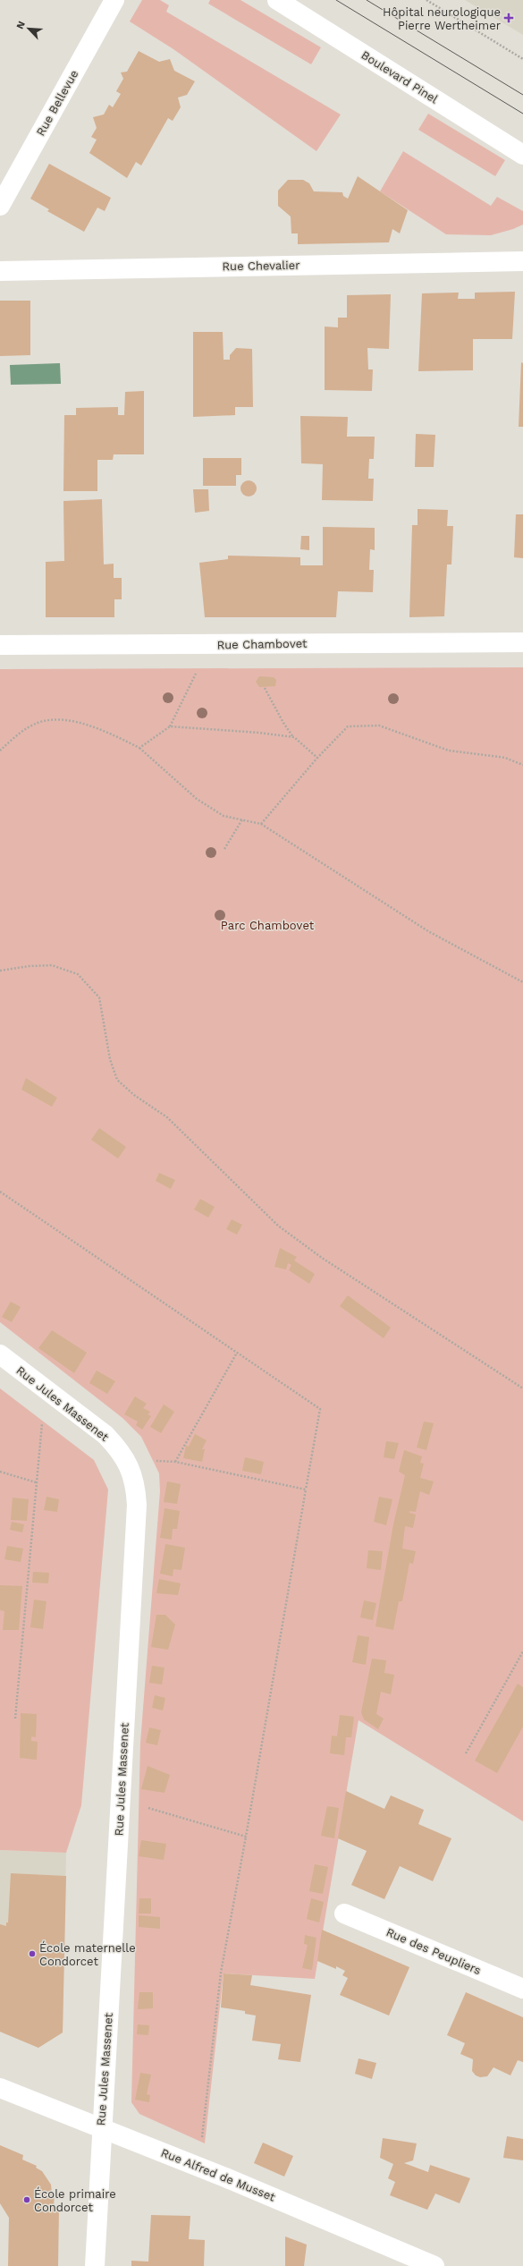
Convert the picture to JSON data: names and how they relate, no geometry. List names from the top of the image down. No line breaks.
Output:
{"streets":{"street":["Boulevard Pinel","Rue Bellevue","Rue Chevalier","Rue Chambovet","Rue Jules Massenet","Rue des Peupliers","Rue Alfred de Musset"]},"crossings":[["Rue Jules Massenet","Rue Alfred de Musset"]],"parks":["Parc Chambovet"],"places":{"health":["Hôpital neurologique Pierre Wertheimer"],"other":["École maternelle Condorcet","École primaire Condorcet"]},"north":"top left"}
